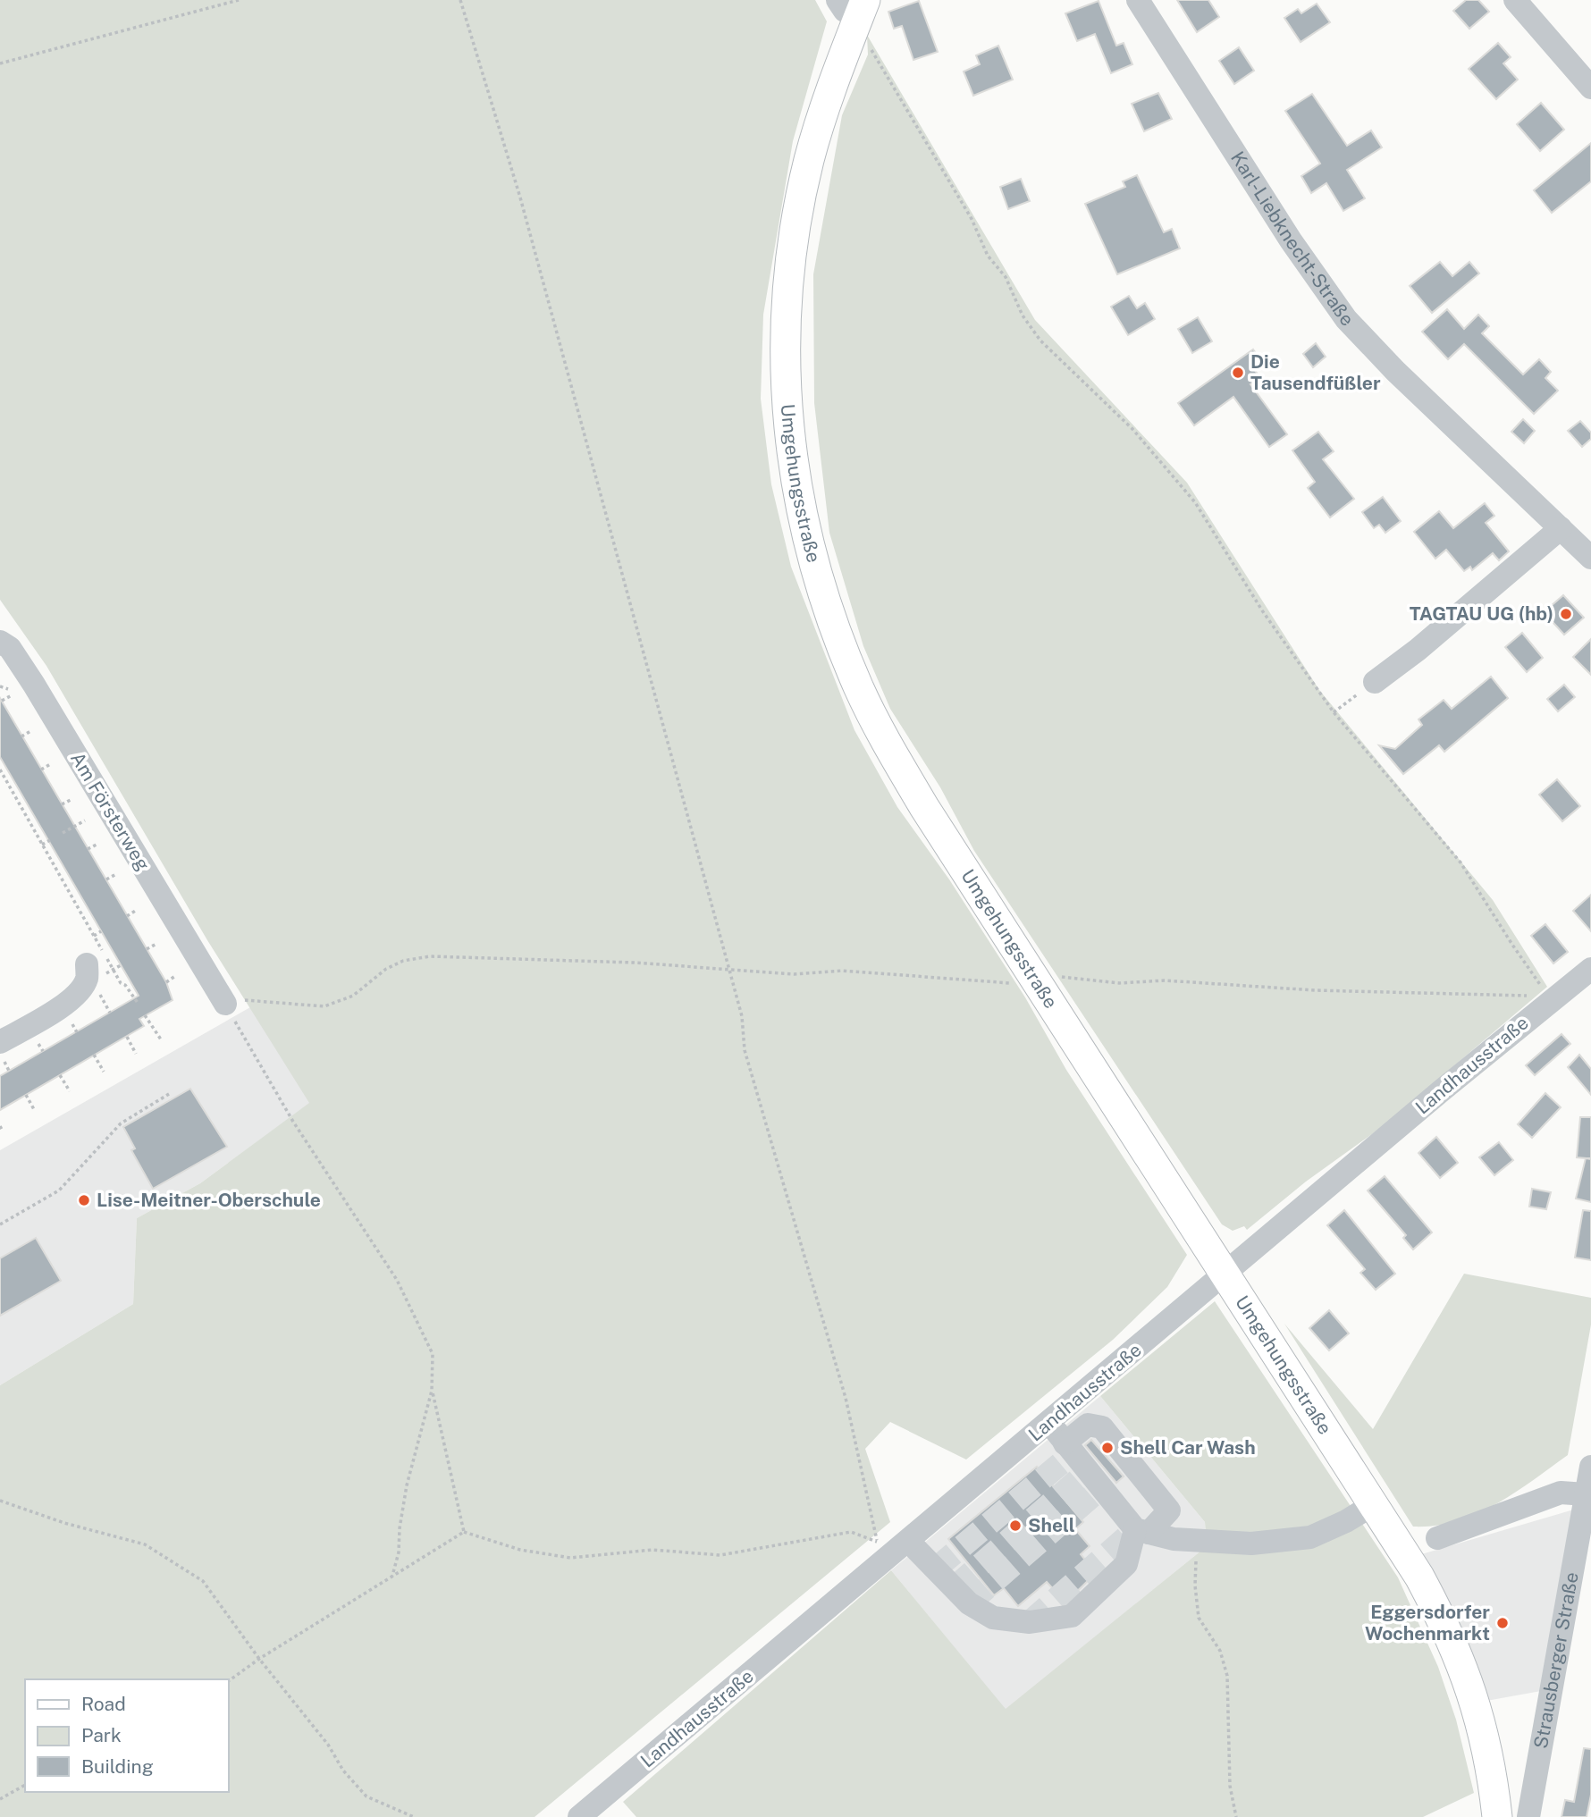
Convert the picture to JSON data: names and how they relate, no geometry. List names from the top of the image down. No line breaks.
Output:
{"streets":{"main road":["Umgehungsstraße"],"street":["Karl-Liebknecht-Straße","Am Försterweg","Landhausstraße","Strausberger Straße"]},"crossings":[["Umgehungsstraße","Landhausstraße"]],"places":["Die Tausendfüßler","TAGTAU UG (hb)","Lise-Meitner-Oberschule","Shell Car Wash","Shell","Eggersdorfer Wochenmarkt"],"legend":["Road","Park","Building"]}
